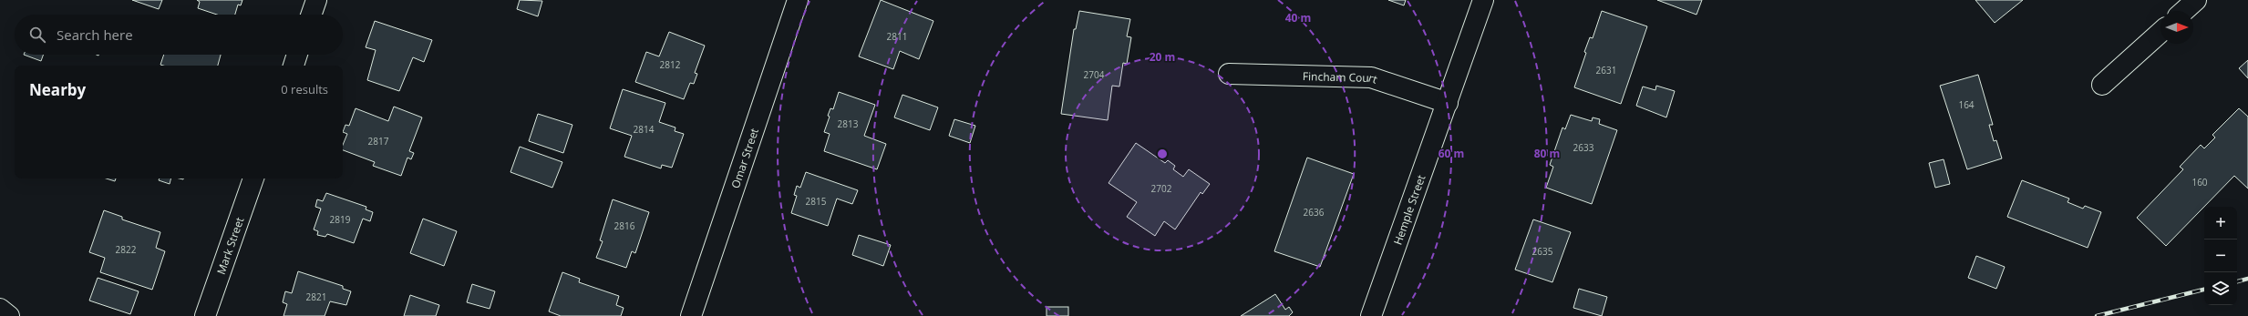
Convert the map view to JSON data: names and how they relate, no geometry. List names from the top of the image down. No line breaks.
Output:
{"streets":{"street":["Fincham Court","Omar Street","Hemple Street","Mark Street"]},"crossings":[["Fincham Court","Hemple Street"]],"house_numbers":["2811","2812","2631","2704","164","2813","2814","2817","2633","160","2702","2815","2636","2819","2816","2822","2635","2821"],"north":"right","page":{"search":"Search here","heading":["Nearby","0 results"],"map_buttons":["+","−"]},"rings":["40 m","20 m","60 m","80 m"]}
